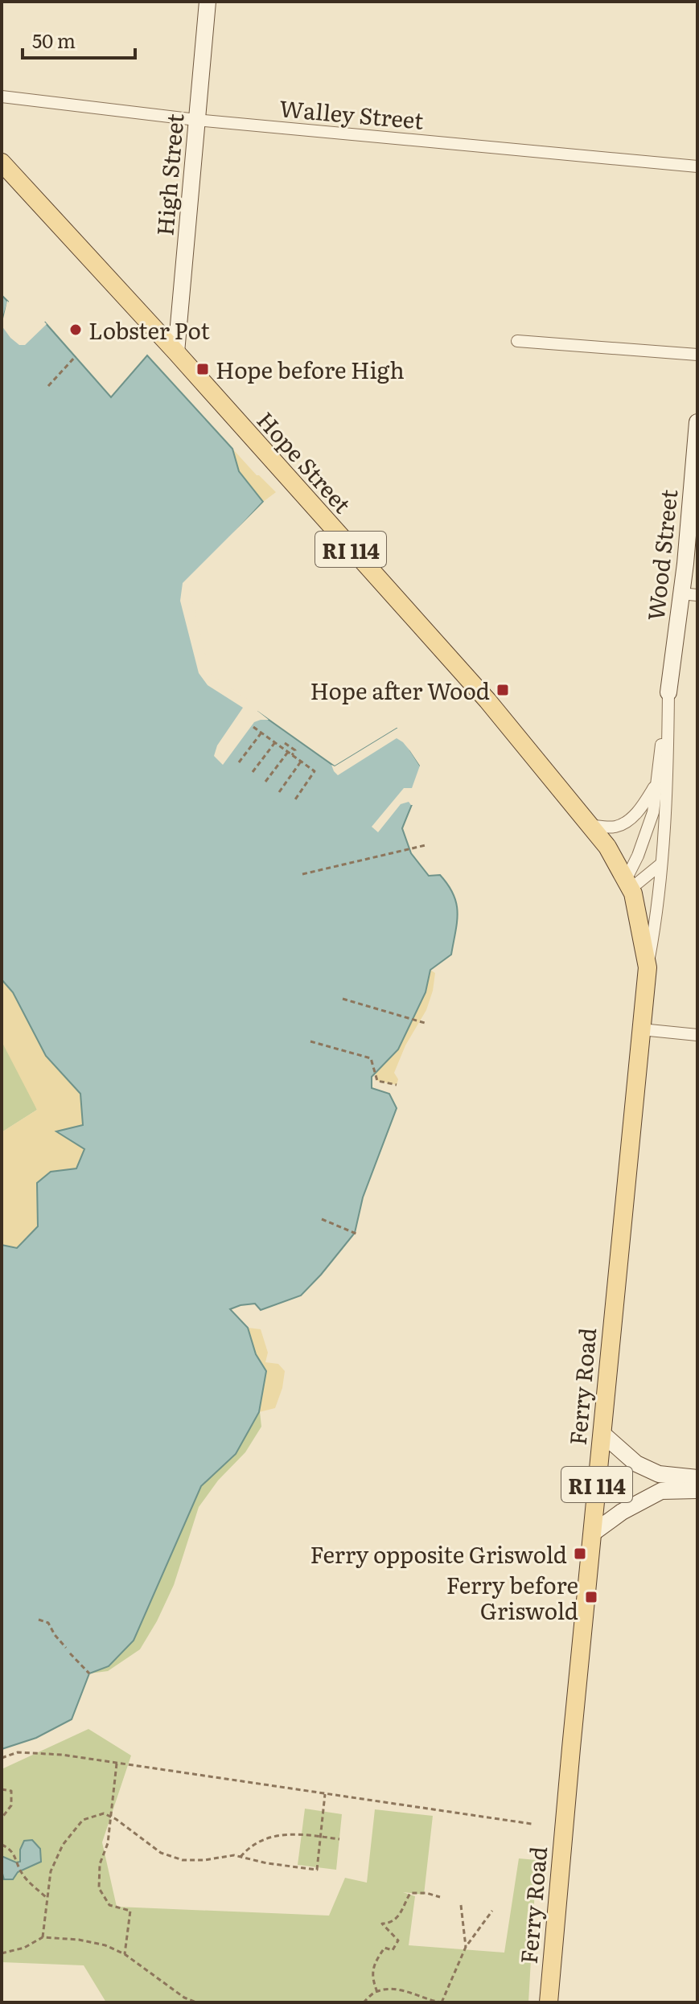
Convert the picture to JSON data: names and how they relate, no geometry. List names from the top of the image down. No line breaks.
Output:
{"streets":{"main road":["Hope Street","RI 114","Ferry Road"],"street":["Walley Street","High Street","Wood Street"]},"crossings":[["Walley Street","High Street"],["High Street","Hope Street"],["Hope Street","Wood Street"],["Hope Street","Ferry Road"],["Wood Street","Ferry Road"]],"places":{"other":["Lobster Pot"],"transit":["Hope before High","Hope after Wood","Ferry opposite Griswold","Ferry before Griswold"]},"scale_bar":"50 m"}
